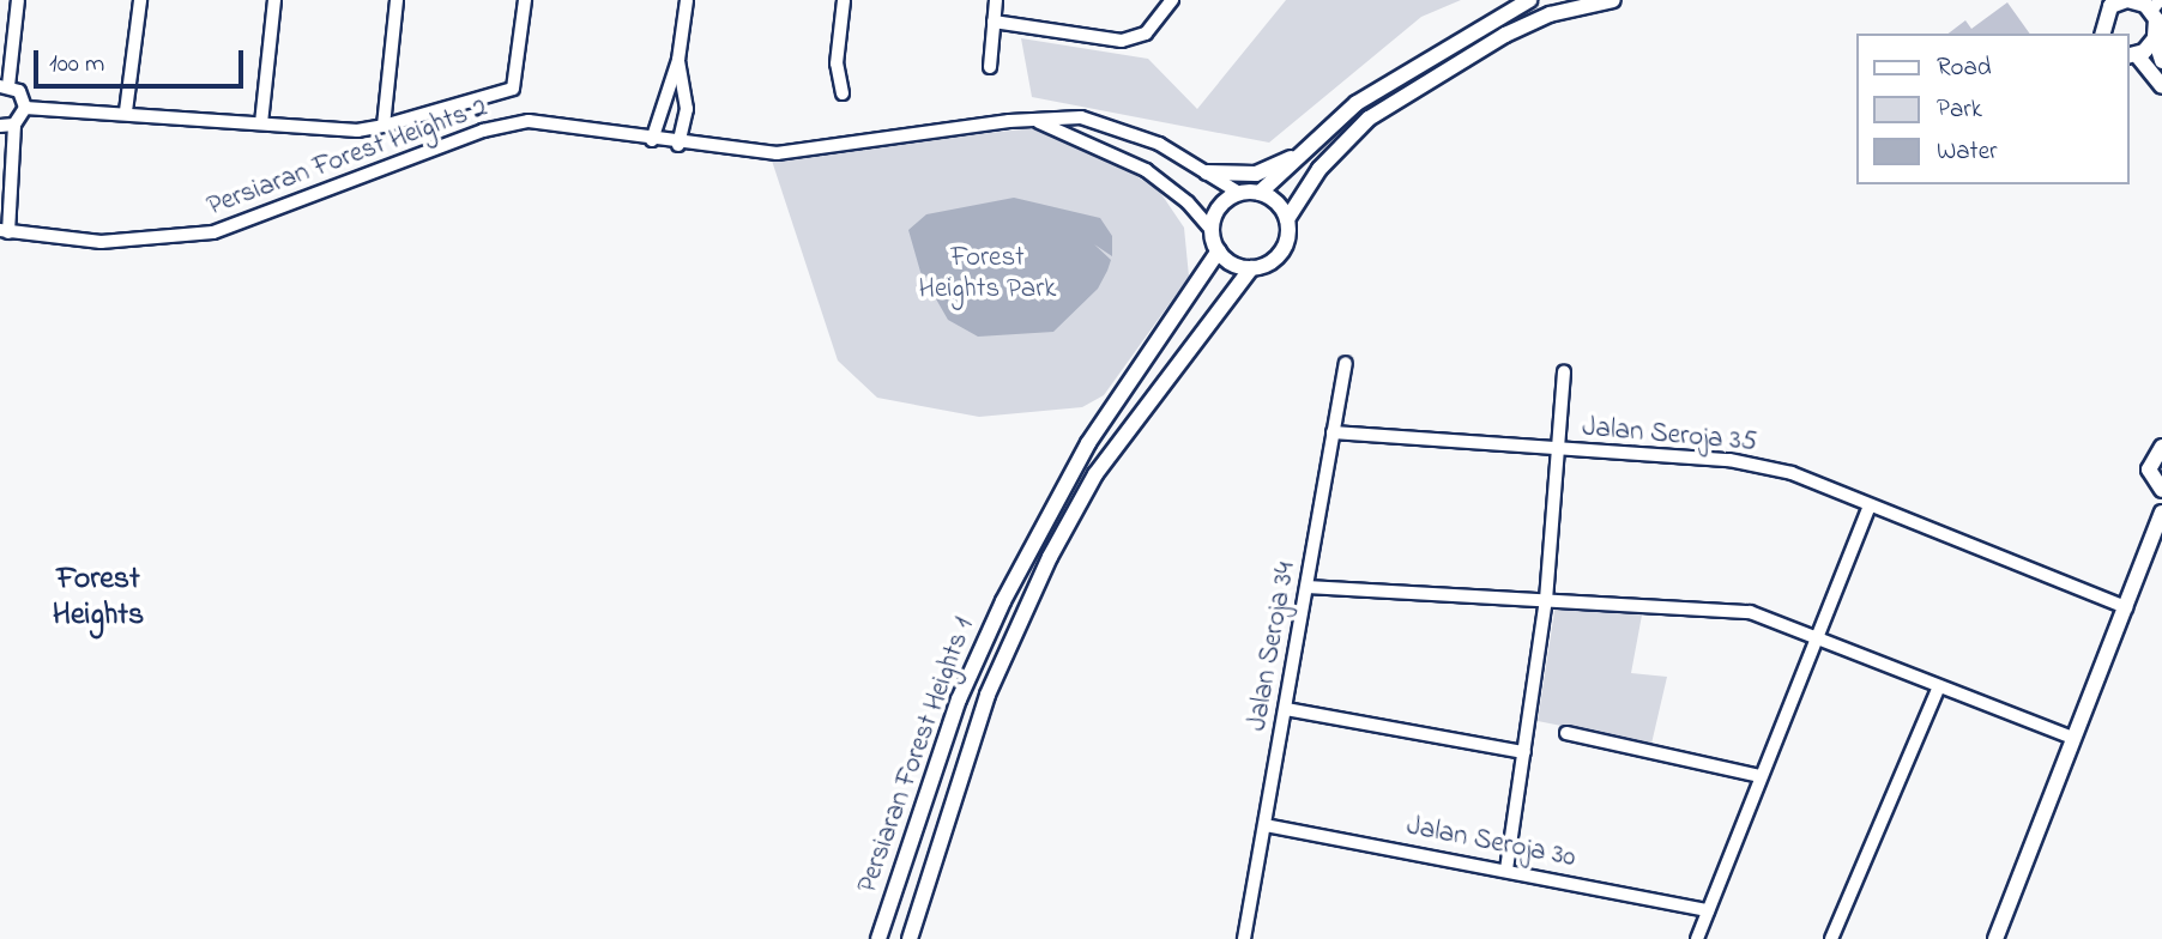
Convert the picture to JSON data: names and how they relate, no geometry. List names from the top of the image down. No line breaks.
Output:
{"streets":{"street":["Persiaran Forest Heights 2","Jalan Seroja 35","Jalan Seroja 34","Persiaran Forest Heights 1","Jalan Seroja 30"]},"crossings":[["Persiaran Forest Heights 2","Persiaran Forest Heights 1"],["Jalan Seroja 35","Jalan Seroja 34"],["Jalan Seroja 34","Jalan Seroja 30"]],"districts":["Forest Heights"],"parks":["Forest Heights Park"],"legend":["Road","Park","Water"],"scale_bar":"100 m"}
